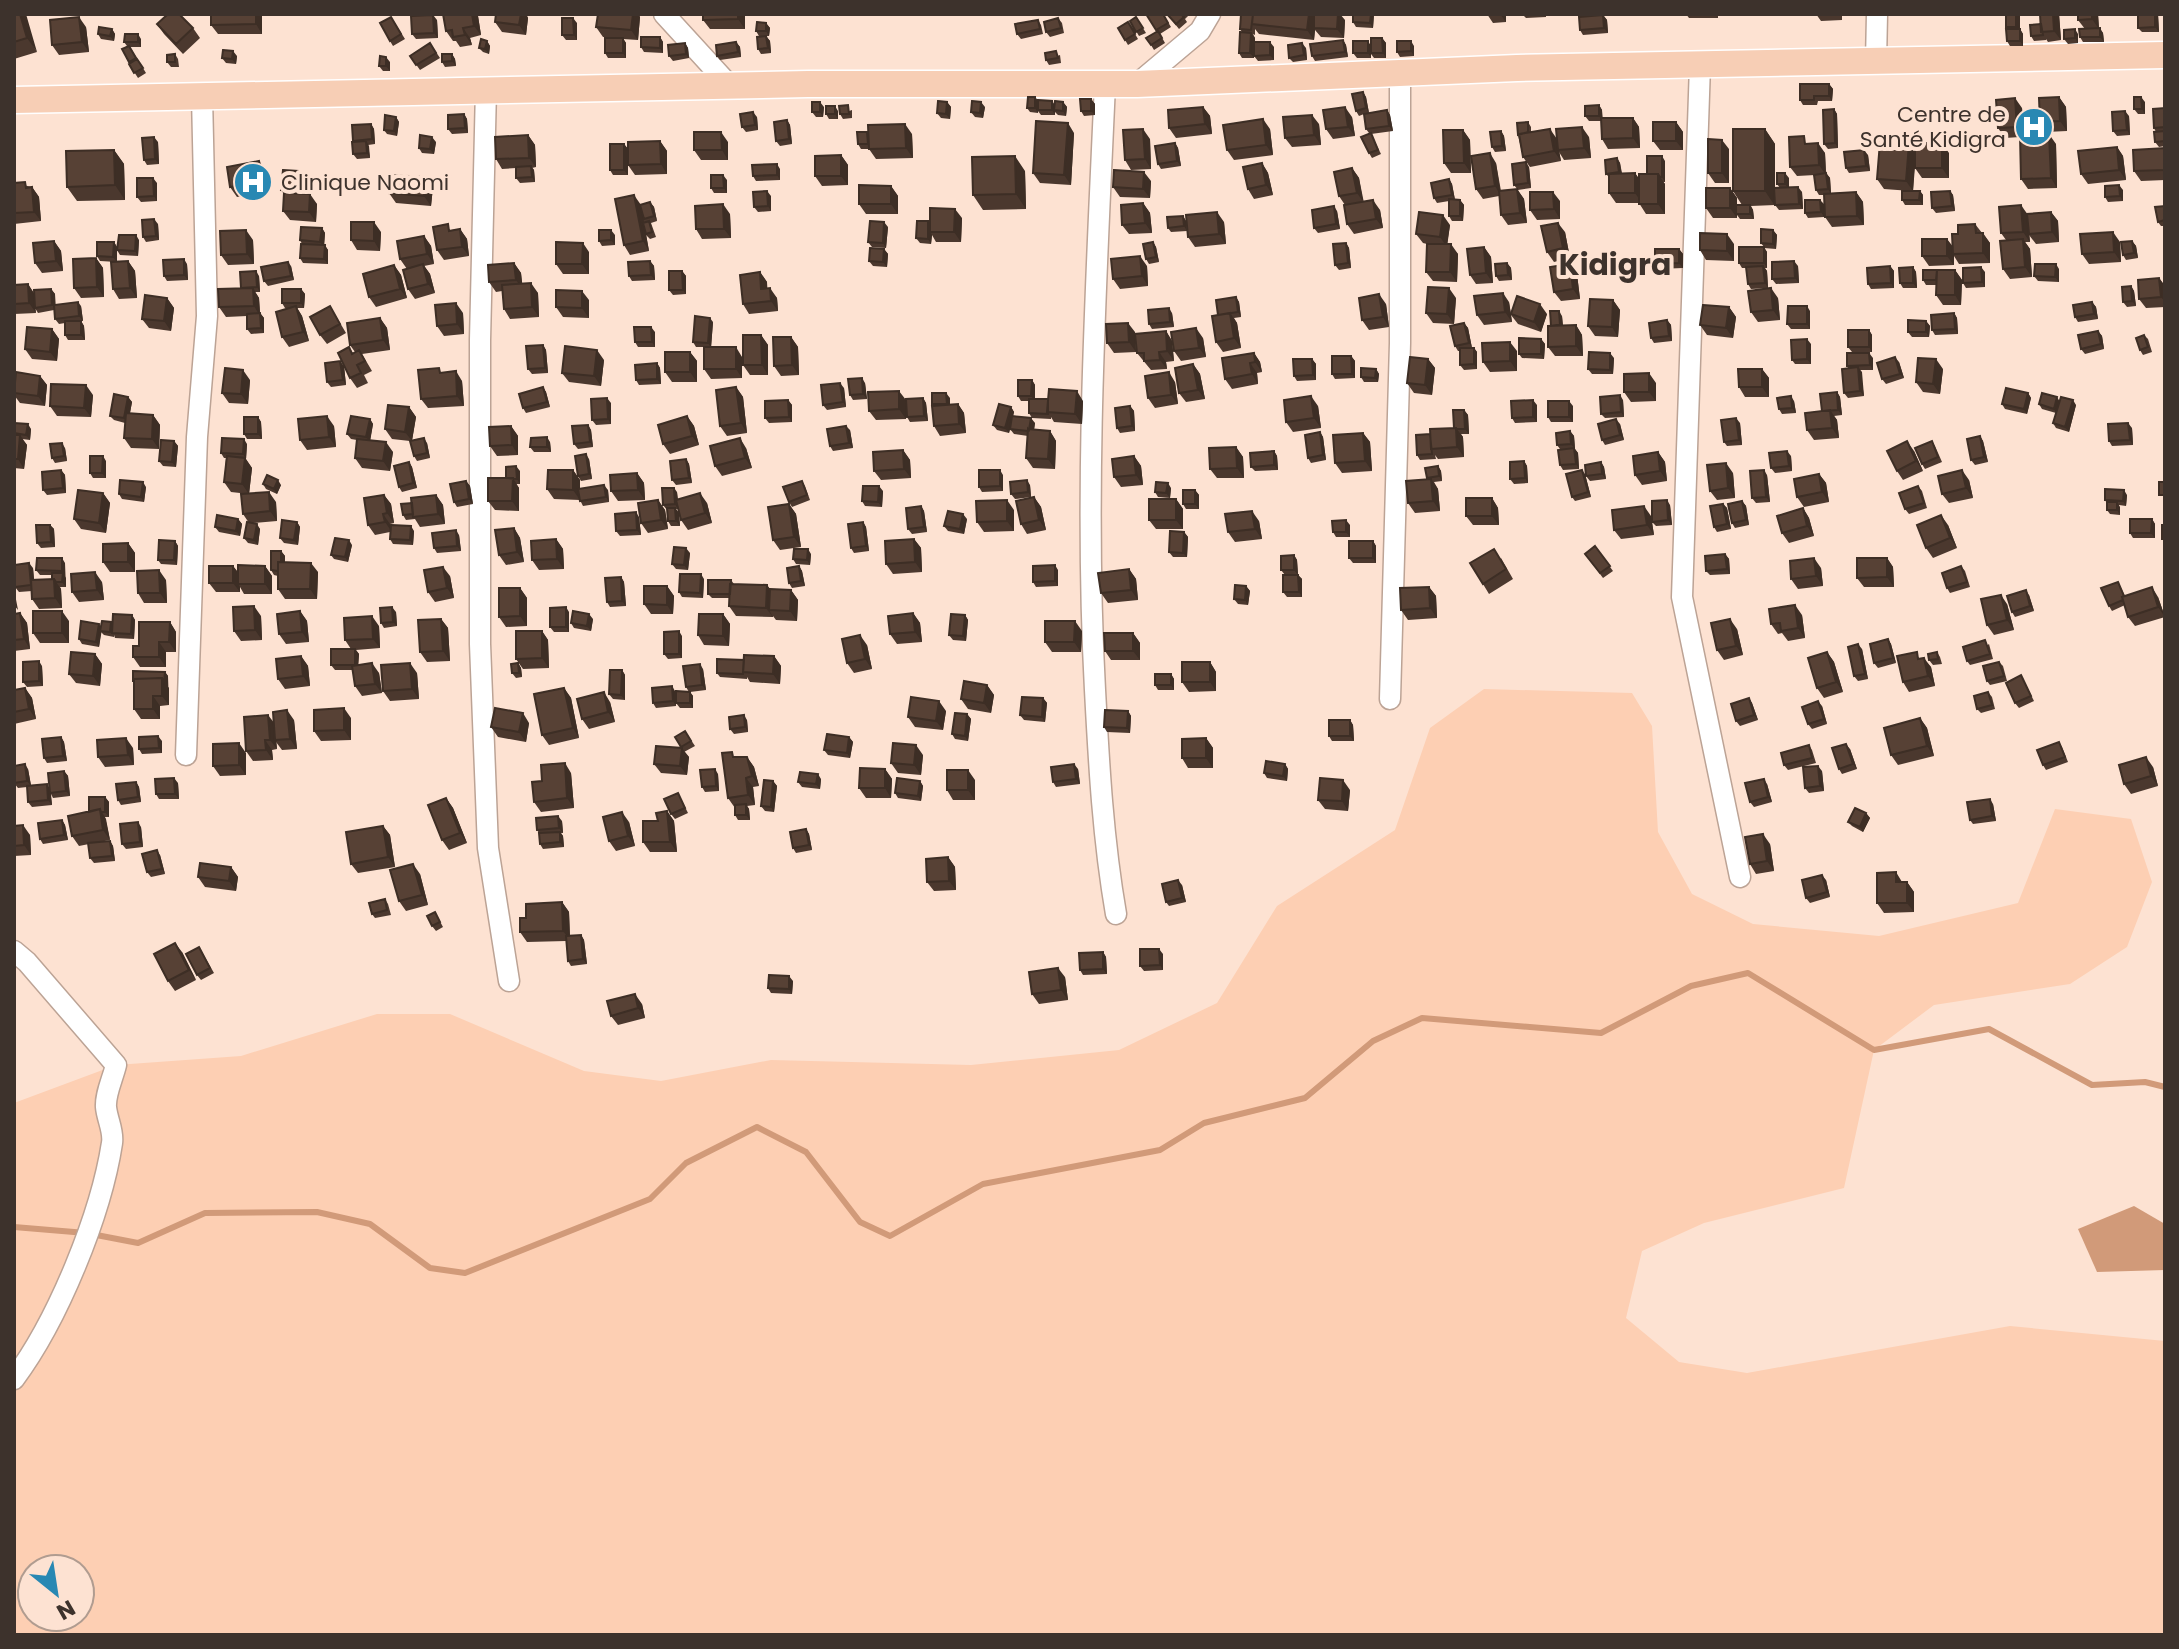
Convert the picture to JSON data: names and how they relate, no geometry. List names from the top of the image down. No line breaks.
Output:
{"districts":["Kidigra"],"places":{"hospital":["Centre de Santé Kidigra","Clinique Naomi"]},"north":"bottom right"}
